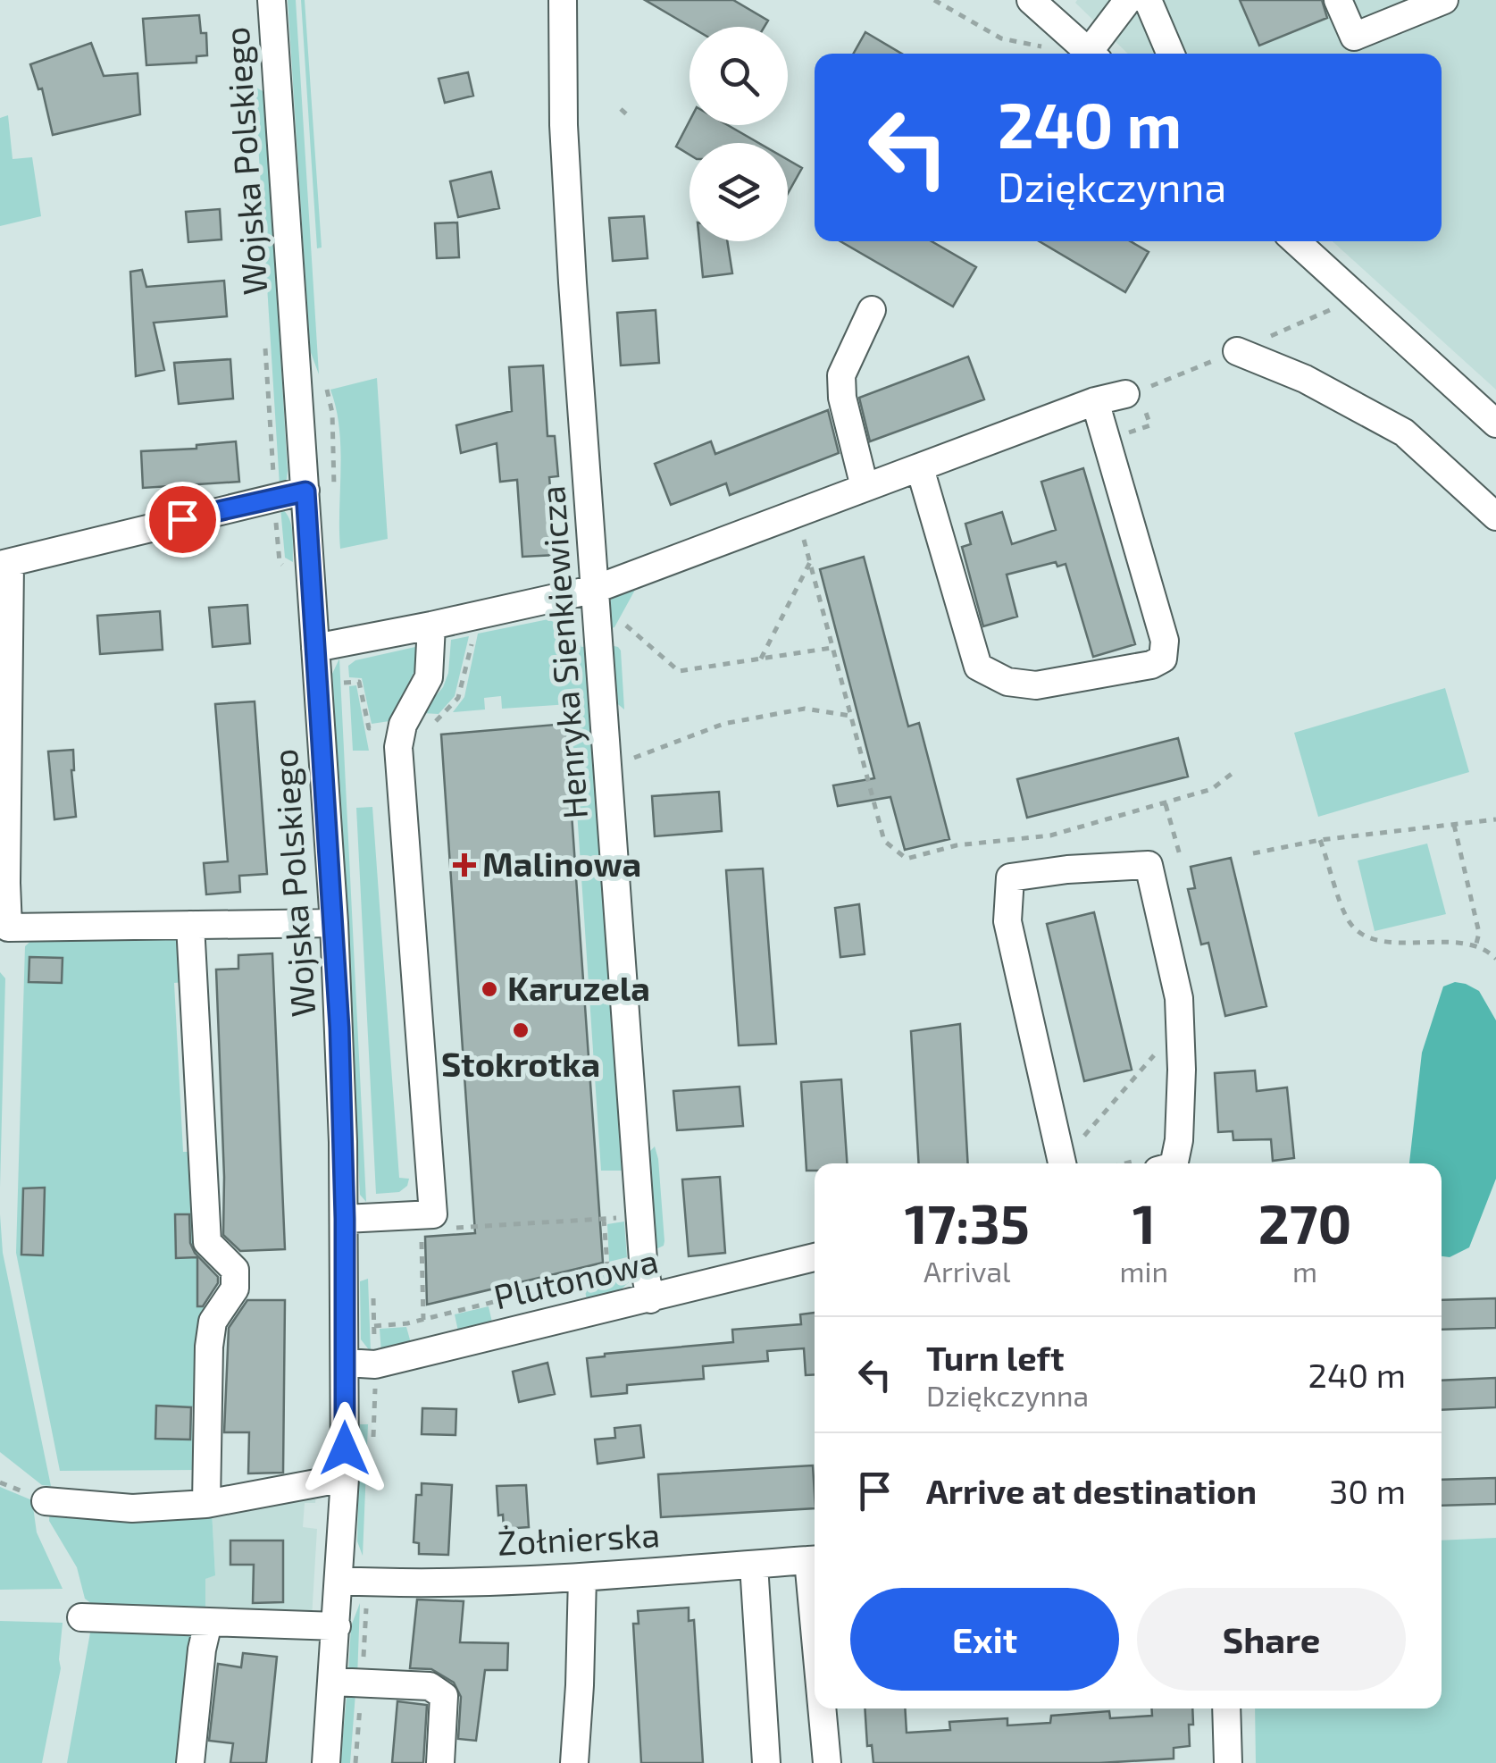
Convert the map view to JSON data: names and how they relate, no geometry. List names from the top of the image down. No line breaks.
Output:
{"streets":{"street":["Wojska Polskiego","Henryka Sienkiewicza","Plutonowa","Żołnierska"]},"crossings":[["Wojska Polskiego","Plutonowa"],["Wojska Polskiego","Żołnierska"],["Henryka Sienkiewicza","Plutonowa"]],"places":{"health":["Malinowa"],"other":["Karuzela","Stokrotka"]},"page":{"turn":["240 m","Dziękczynna"],"eta":["17:35","Arrival","1","min","270","m"],"list":[{"name":"Turn left","note":"Dziękczynna","value":"240 m"},{"name":"Arrive at destination","value":"30 m"}],"buttons":["Exit","Share"]}}
